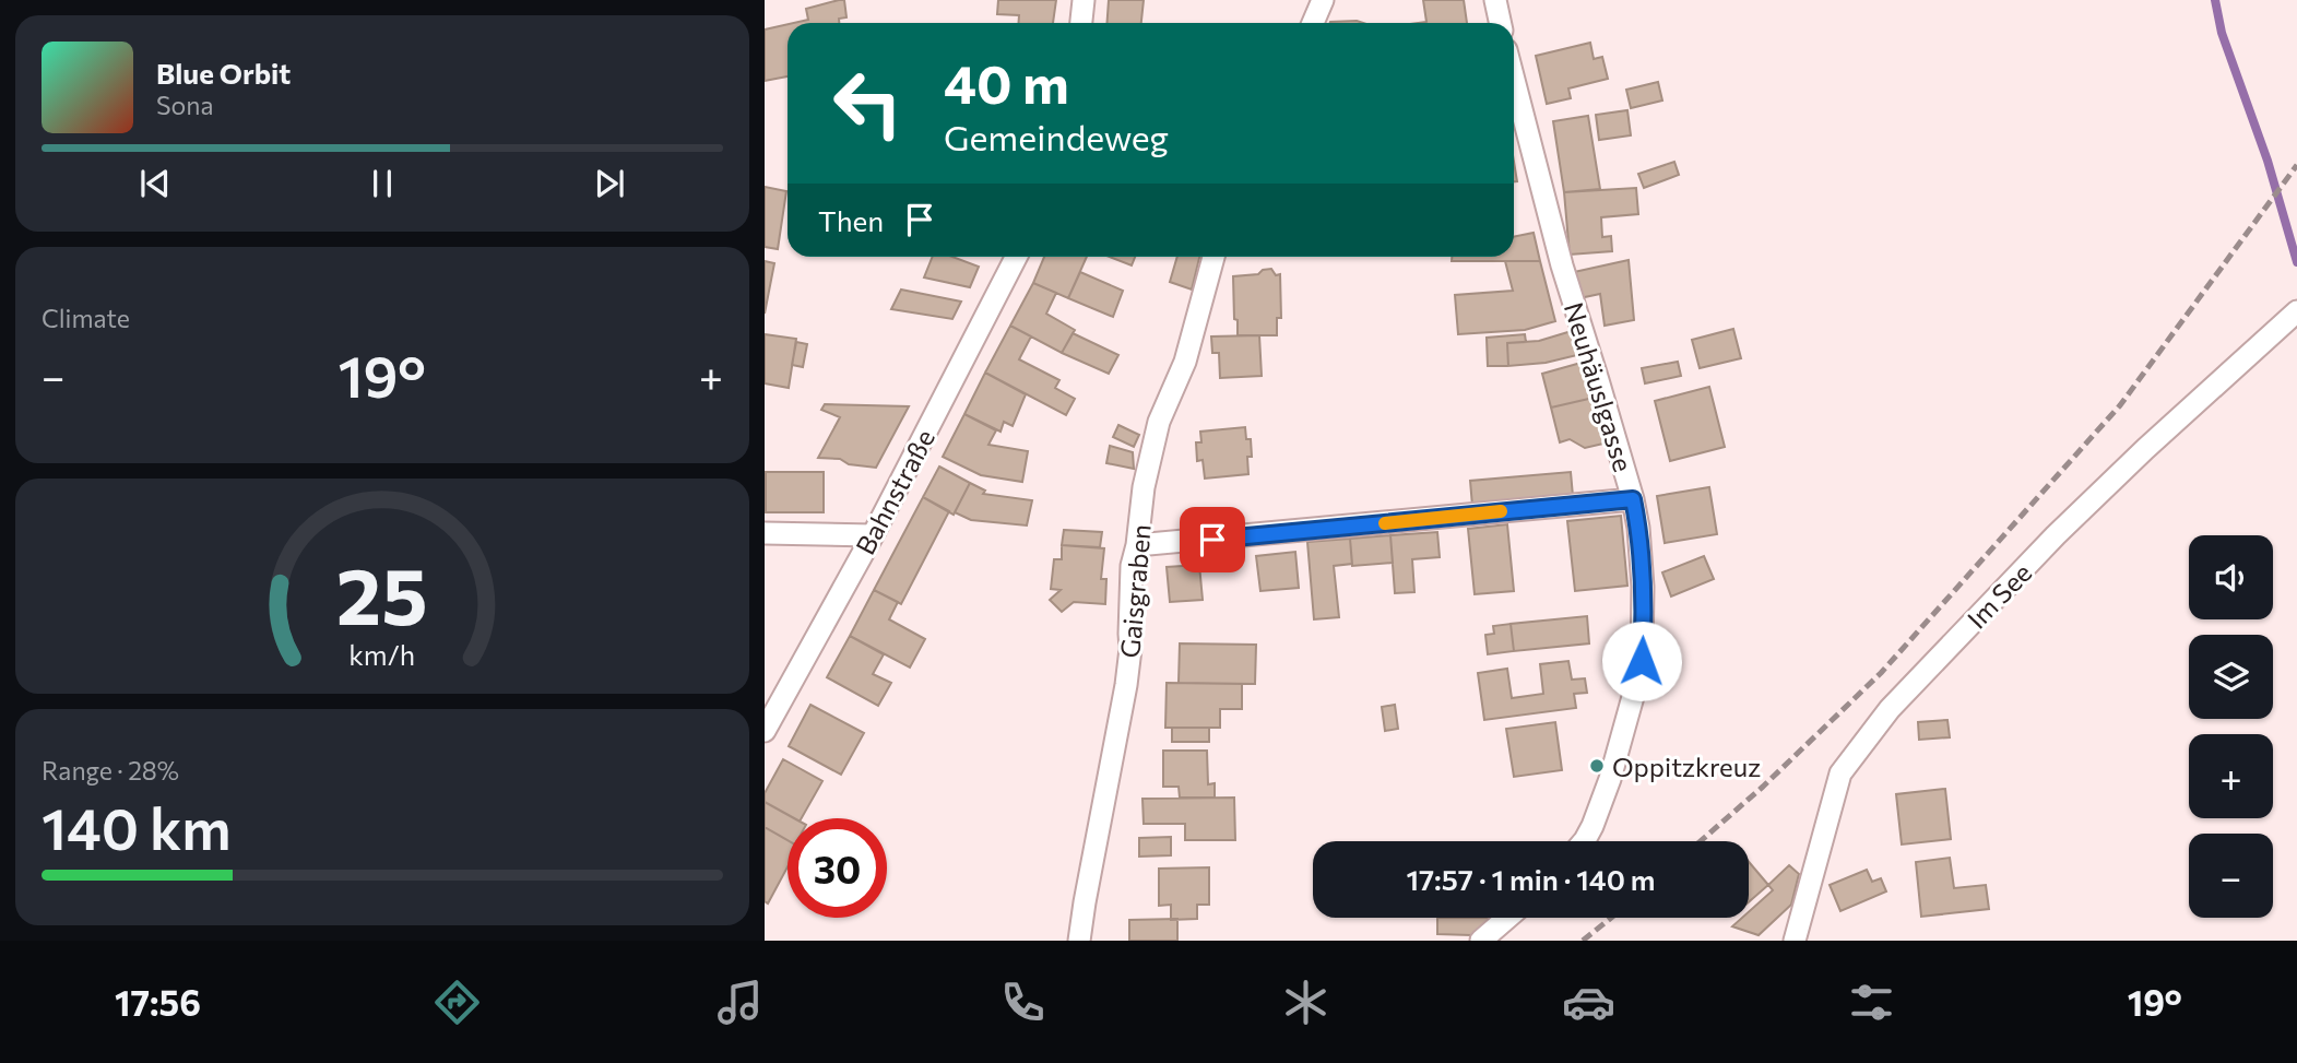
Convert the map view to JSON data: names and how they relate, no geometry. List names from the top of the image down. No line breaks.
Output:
{"streets":{"street":["Neuhäuslgasse","Bahnstraße","Gaisgraben","Im See"]},"places":["Oppitzkreuz"],"page":{"turn":["40 m","Gemeindeweg"],"song":["Blue Orbit","Sona"],"then":"Then","tile":["Climate",["Range · 28%","140 km"]],"heat":["−","19°","+"],"map_buttons":["+","−"],"limit":"30","trip":"17:57 · 1 min · 140 m","tabs":["17:56","19°"],"gauge":["25","km/h"]}}
